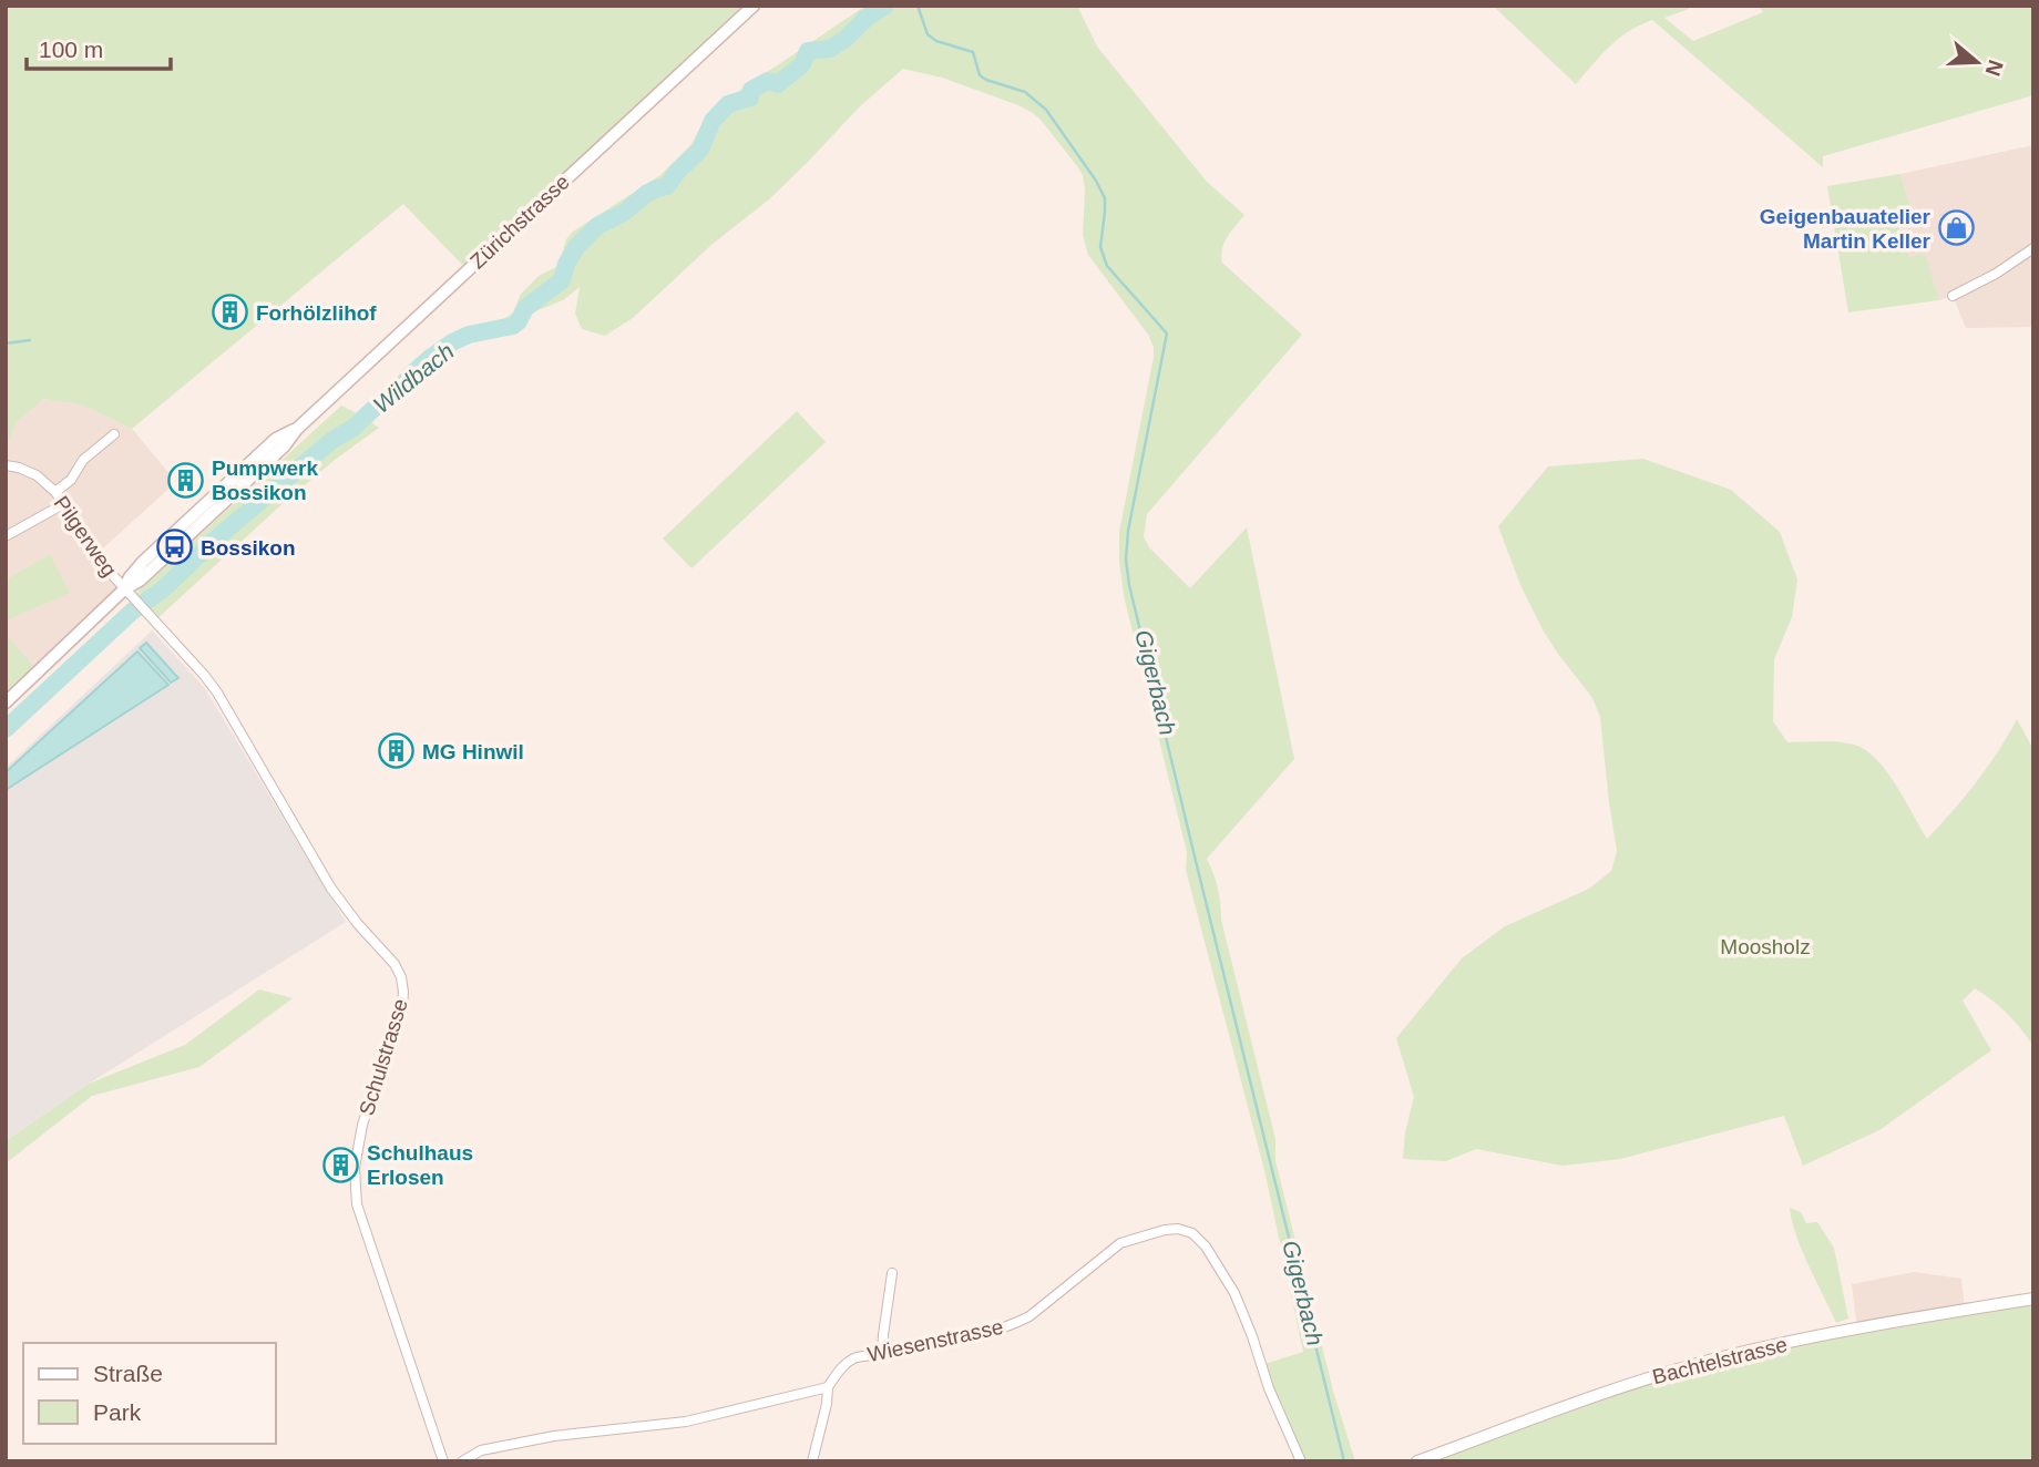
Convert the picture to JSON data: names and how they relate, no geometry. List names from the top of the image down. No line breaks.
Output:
{"streets":{"main road":["Zürichstrasse"],"street":["Pilgerweg","Schulstrasse","Wiesenstrasse","Bachtelstrasse"]},"crossings":[["Zürichstrasse","Pilgerweg"],["Zürichstrasse","Schulstrasse"],["Pilgerweg","Schulstrasse"]],"water":["Wildbach","Gigerbach"],"parks":["Moosholz"],"places":{"shop":["Geigenbauatelier Martin Keller"],"building":["Forhölzlihof","Pumpwerk Bossikon","MG Hinwil","Schulhaus Erlosen"],"bus stop":["Bossikon"]},"legend":["Straße","Park"],"scale_bar":"100 m","north":"right"}
